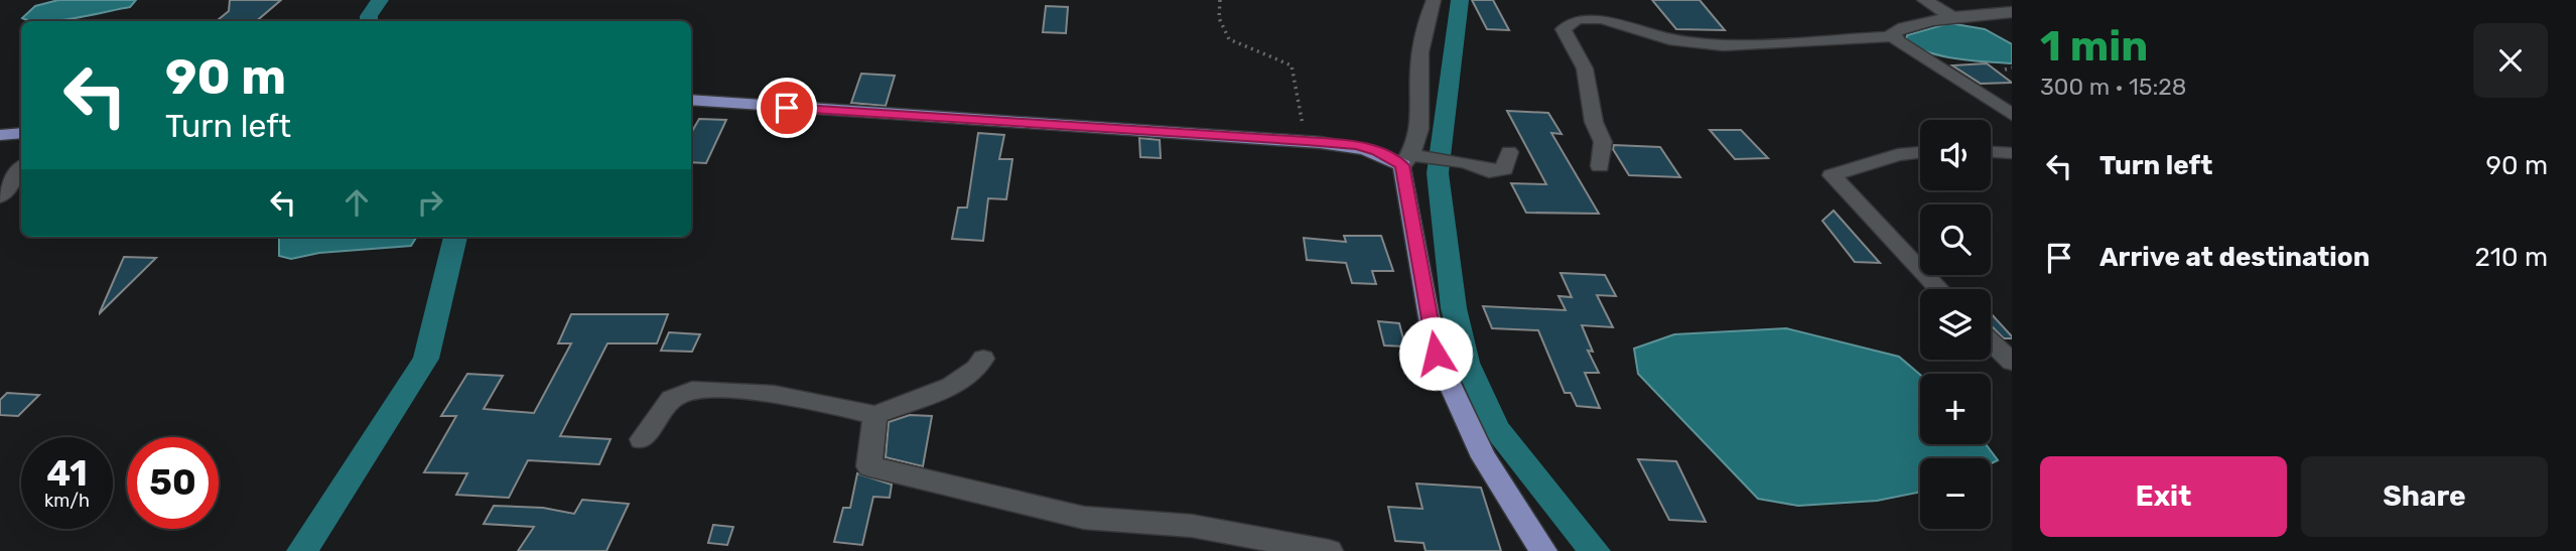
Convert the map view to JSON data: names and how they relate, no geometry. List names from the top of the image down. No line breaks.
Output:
{"page":{"heading":["1 min","300 m · 15:28"],"turn":["90 m","Turn left"],"map_buttons":["+","−"],"list":[{"name":"Turn left","value":"90 m"},{"name":"Arrive at destination","value":"210 m"}],"speed":"41 km/h","limit":"50","buttons":["Exit","Share"]}}
